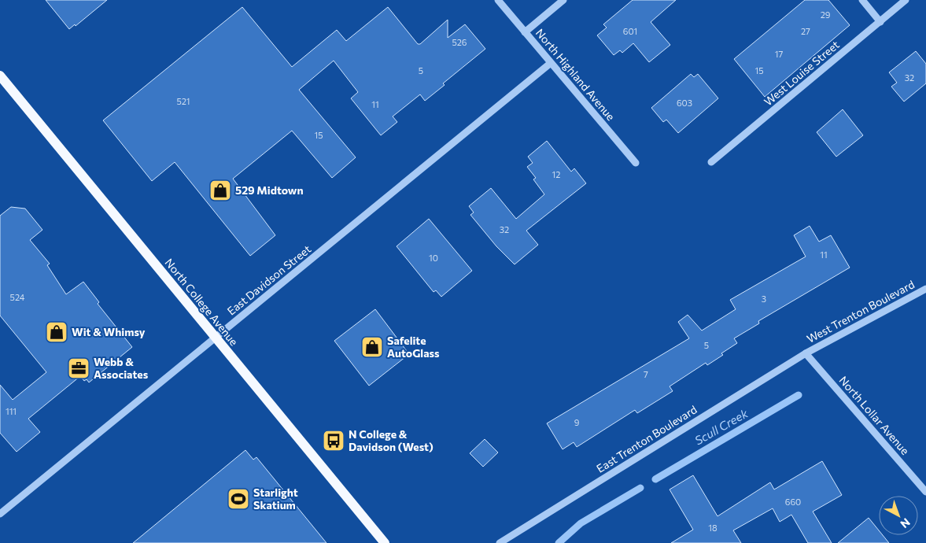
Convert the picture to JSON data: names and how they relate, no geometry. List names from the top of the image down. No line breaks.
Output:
{"streets":{"main road":["North College Avenue"],"street":["West Louise Street","North Highland Avenue","East Davidson Street","West Trenton Boulevard","North Lollar Avenue","East Trenton Boulevard"]},"crossings":[["North Highland Avenue","East Davidson Street"],["East Davidson Street","North College Avenue"],["West Trenton Boulevard","North Lollar Avenue"],["West Trenton Boulevard","East Trenton Boulevard"],["North Lollar Avenue","East Trenton Boulevard"]],"water":["Scull Creek"],"places":{"shop":["529 Midtown","Wit & Whimsy","Safelite AutoGlass"],"office":["Webb & Associates"],"bus stop":["N College & Davidson (West)"],"sports":["Starlight Skatium"]},"house_numbers":["29","601","27","526","17","5","15","32","521","603","11","15","12","32","11","10","524","3","5","7","111","9","660","18"],"north":"bottom right"}
